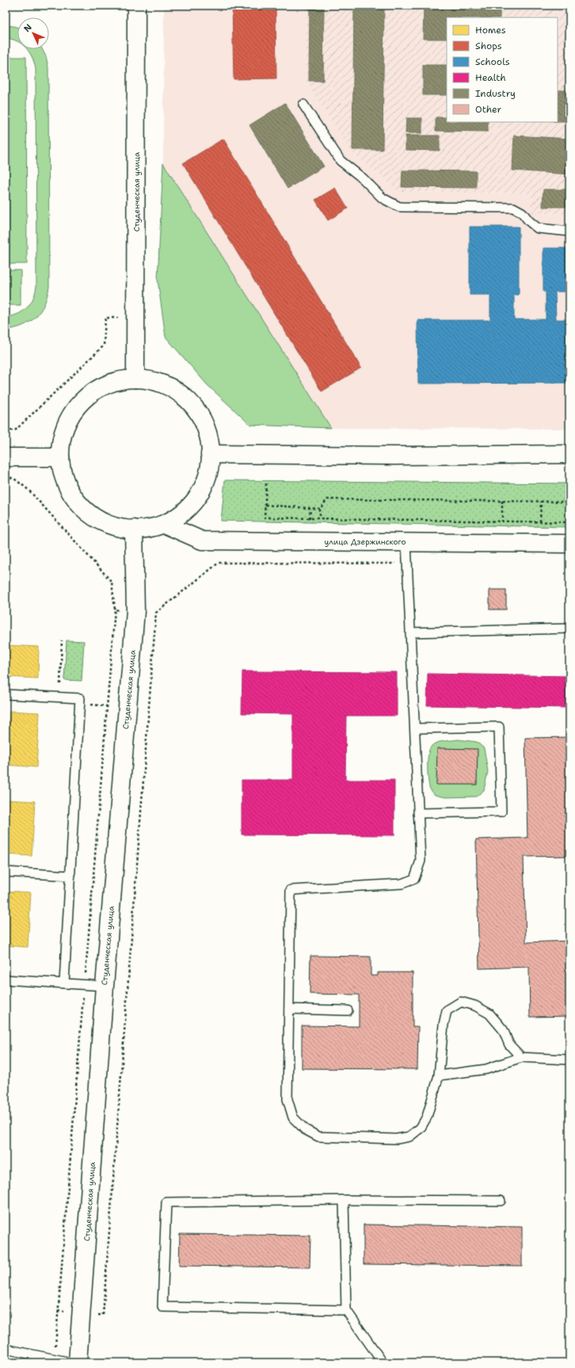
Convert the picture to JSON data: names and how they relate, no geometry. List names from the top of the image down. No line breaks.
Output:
{"streets":{"street":["Студенческая улица","улица Дзержинского"]},"legend":["Homes","Shops","Schools","Health","Industry","Other"],"north":"top left"}
